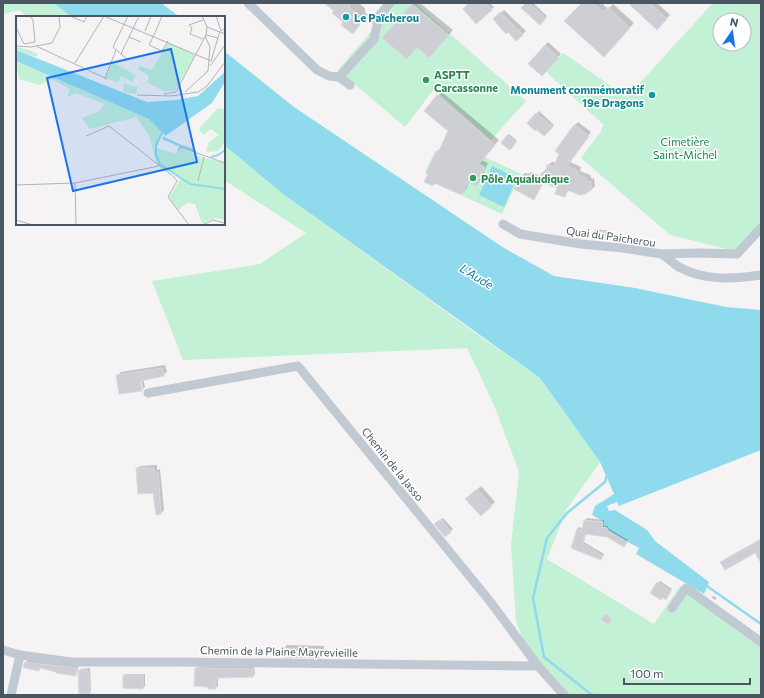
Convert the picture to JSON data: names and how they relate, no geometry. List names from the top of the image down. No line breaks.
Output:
{"streets":{"street":["Quai du Paicherou","Chemin de la Jasso","Chemin de la Plaine Mayrevieille"]},"crossings":[["Chemin de la Jasso","Chemin de la Plaine Mayrevieille"]],"water":["L'Aude"],"parks":["Cimetière Saint-Michel"],"places":["Le Païcherou","ASPTT Carcassonne","Monument commémoratif 19e Dragons","Pôle Aqualudique"],"scale_bar":"100 m","north":"top"}
